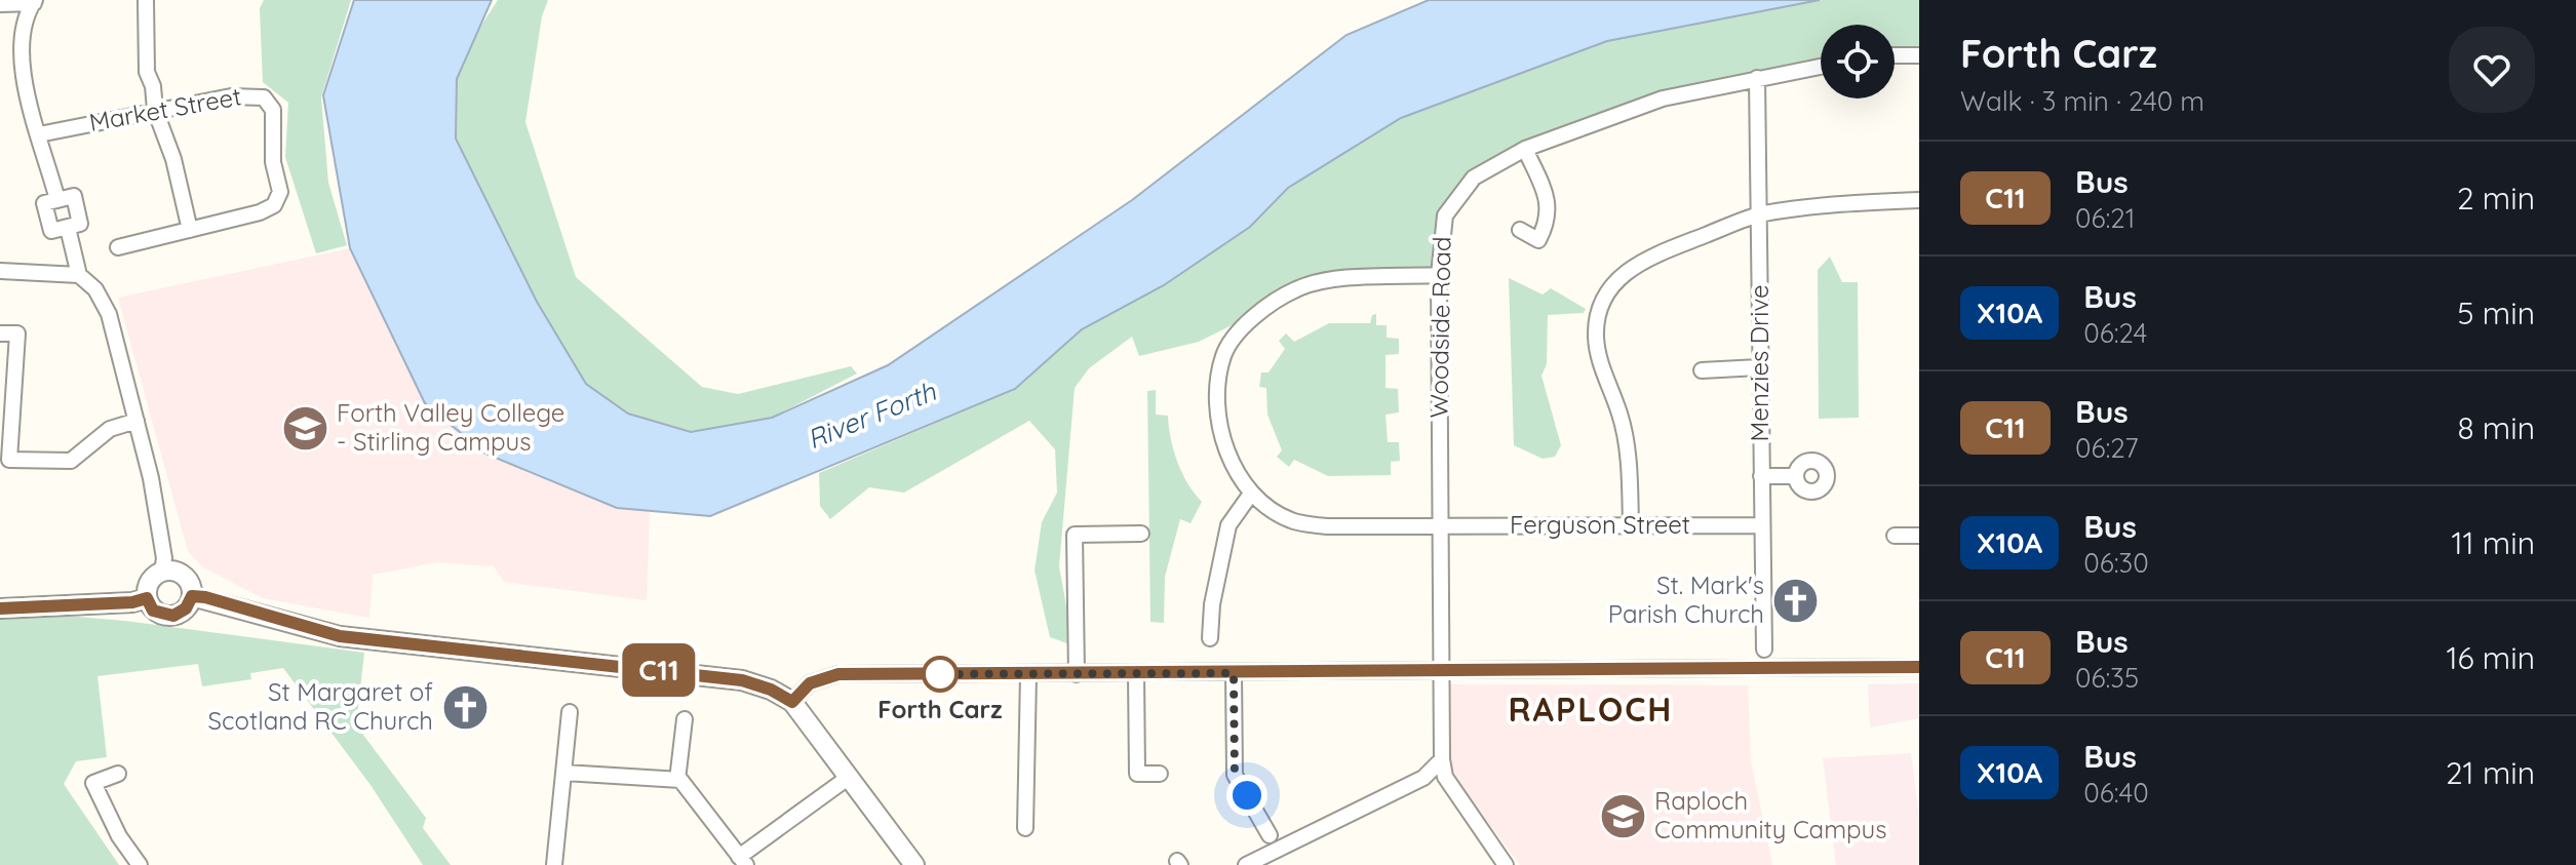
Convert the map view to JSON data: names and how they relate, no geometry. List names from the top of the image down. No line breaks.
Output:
{"streets":{"street":["Market Street","Woodside Road","Menzies Drive","Ferguson Street"]},"crossings":[["Woodside Road","Menzies Drive"],["Woodside Road","Ferguson Street"],["Menzies Drive","Ferguson Street"]],"districts":["RAPLOCH"],"water":["River Forth"],"places":{"school or university":["Forth Valley College - Stirling Campus","Raploch Community Campus"],"church":["St. Mark's Parish Church","St Margaret of Scotland RC Church"],"other":["Forth Carz"]},"lines":["bus line C11"],"page":{"on_map":"C11","heading":["Forth Carz","Walk · 3 min · 240 m"],"list":[{"mark":"C11","name":"Bus","note":"06:21","value":"2 min"},{"mark":"X10A","name":"Bus","note":"06:24","value":"5 min"},{"mark":"C11","name":"Bus","note":"06:27","value":"8 min"},{"mark":"X10A","name":"Bus","note":"06:30","value":"11 min"},{"mark":"C11","name":"Bus","note":"06:35","value":"16 min"},{"mark":"X10A","name":"Bus","note":"06:40","value":"21 min"}]}}
